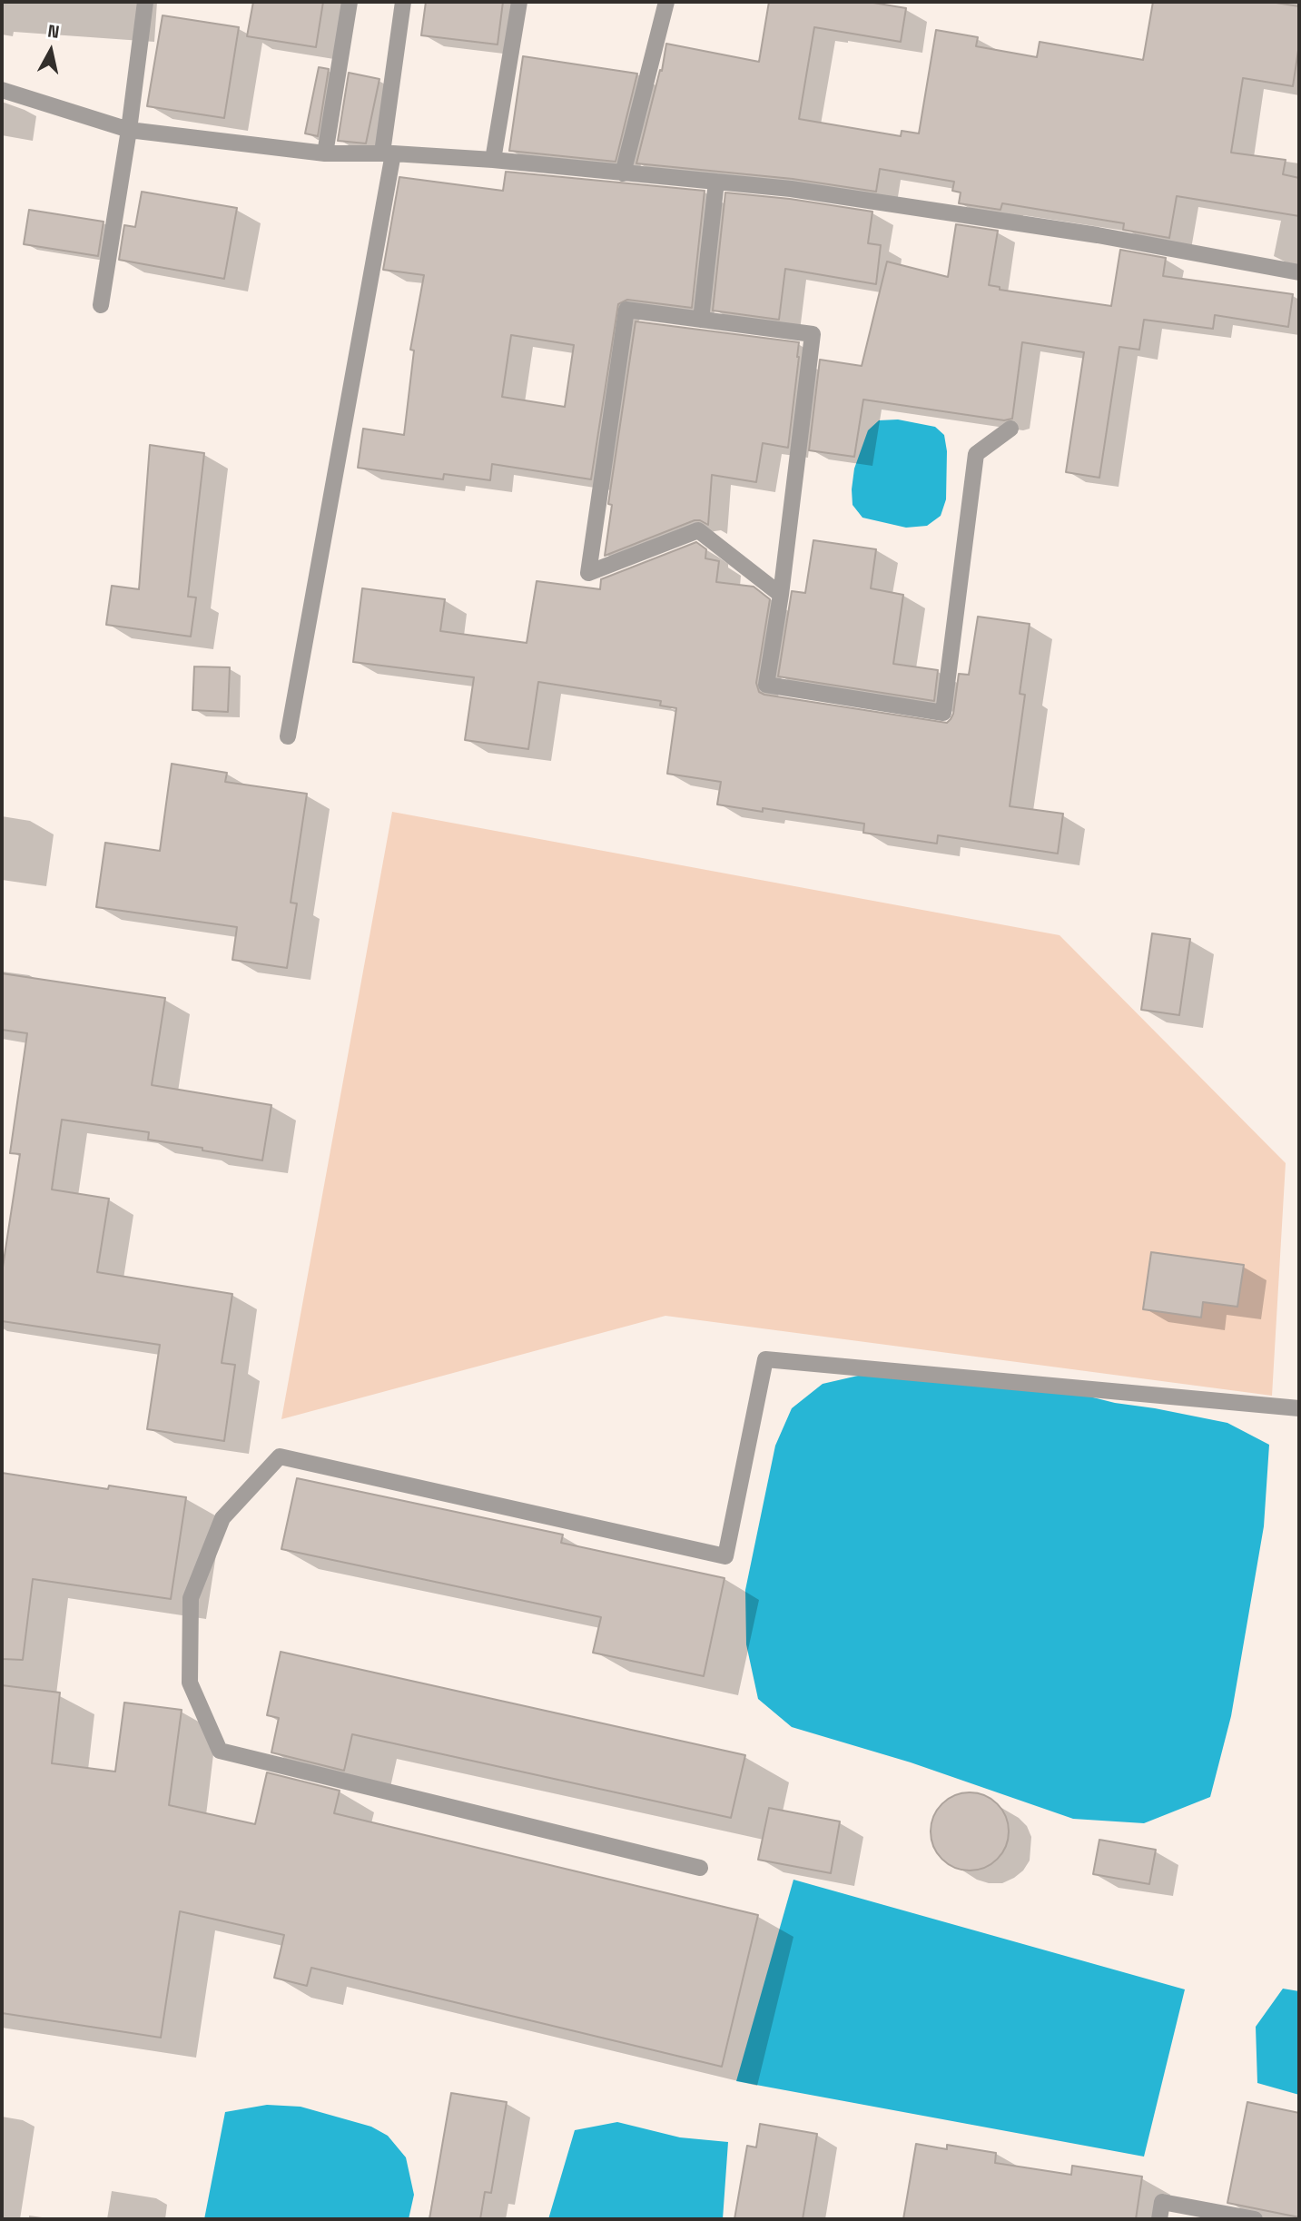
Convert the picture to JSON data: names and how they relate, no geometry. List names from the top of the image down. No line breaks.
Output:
{"north":"top"}
